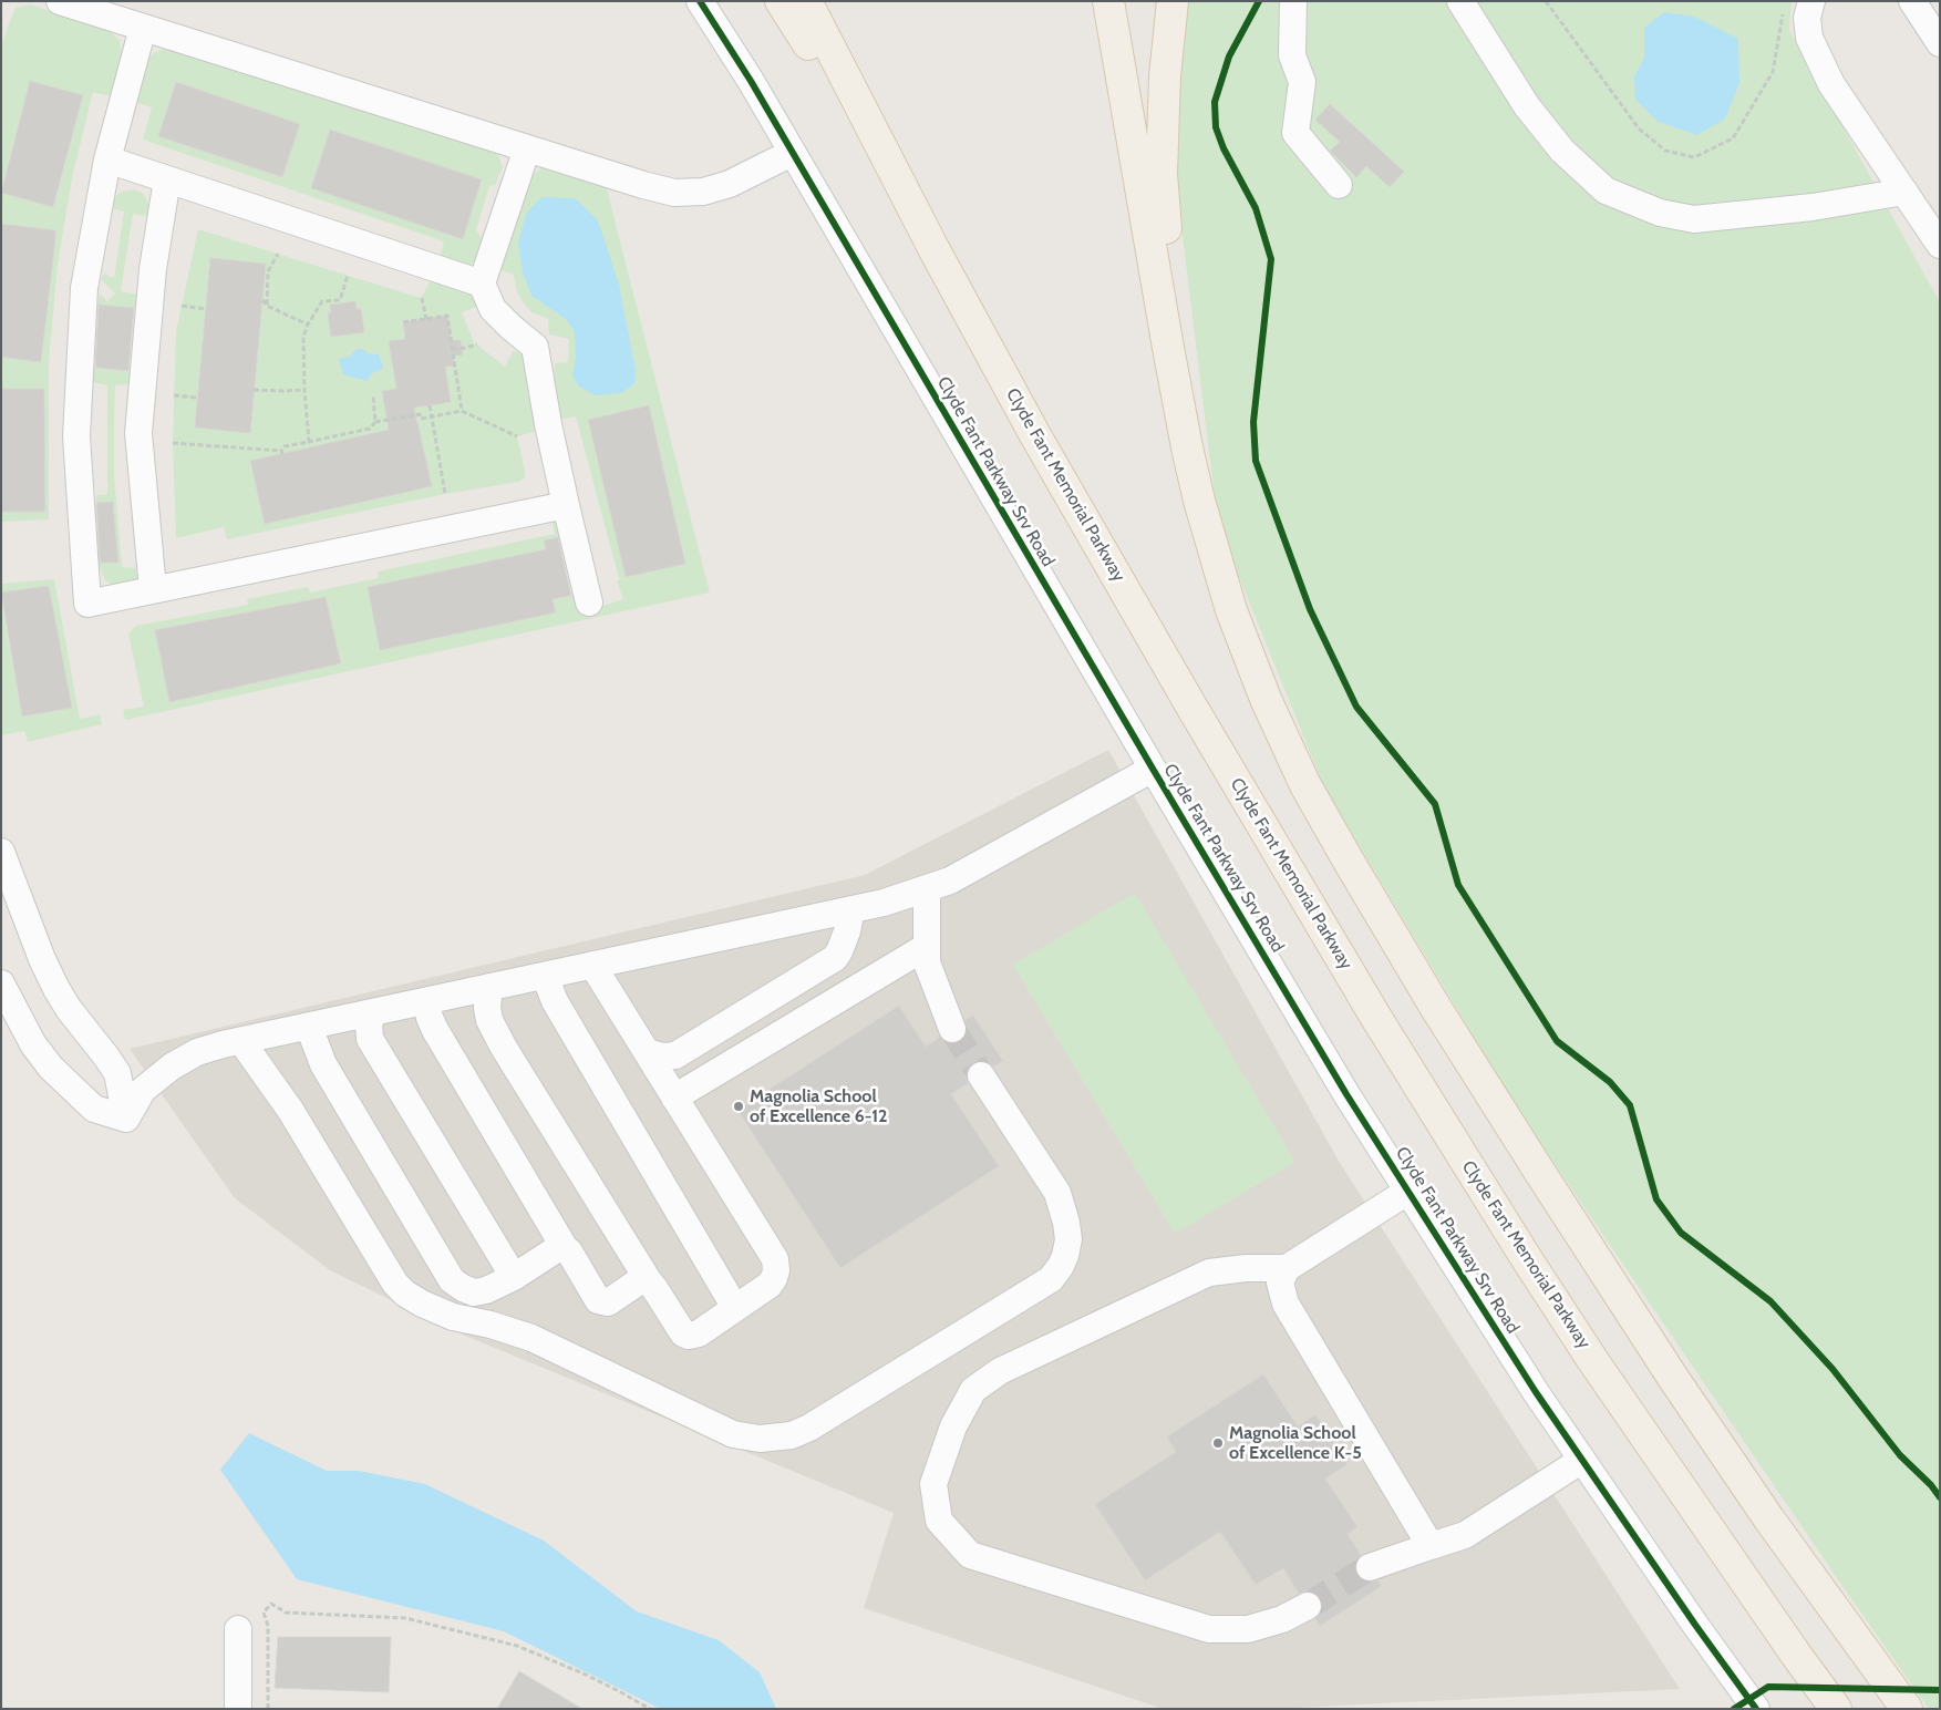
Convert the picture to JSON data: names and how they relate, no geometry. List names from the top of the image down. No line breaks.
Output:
{"streets":{"main road":["Clyde Fant Memorial Parkway"],"street":["Clyde Fant Parkway Srv Road"]},"places":["Magnolia School of Excellence 6-12","Magnolia School of Excellence K-5"]}
